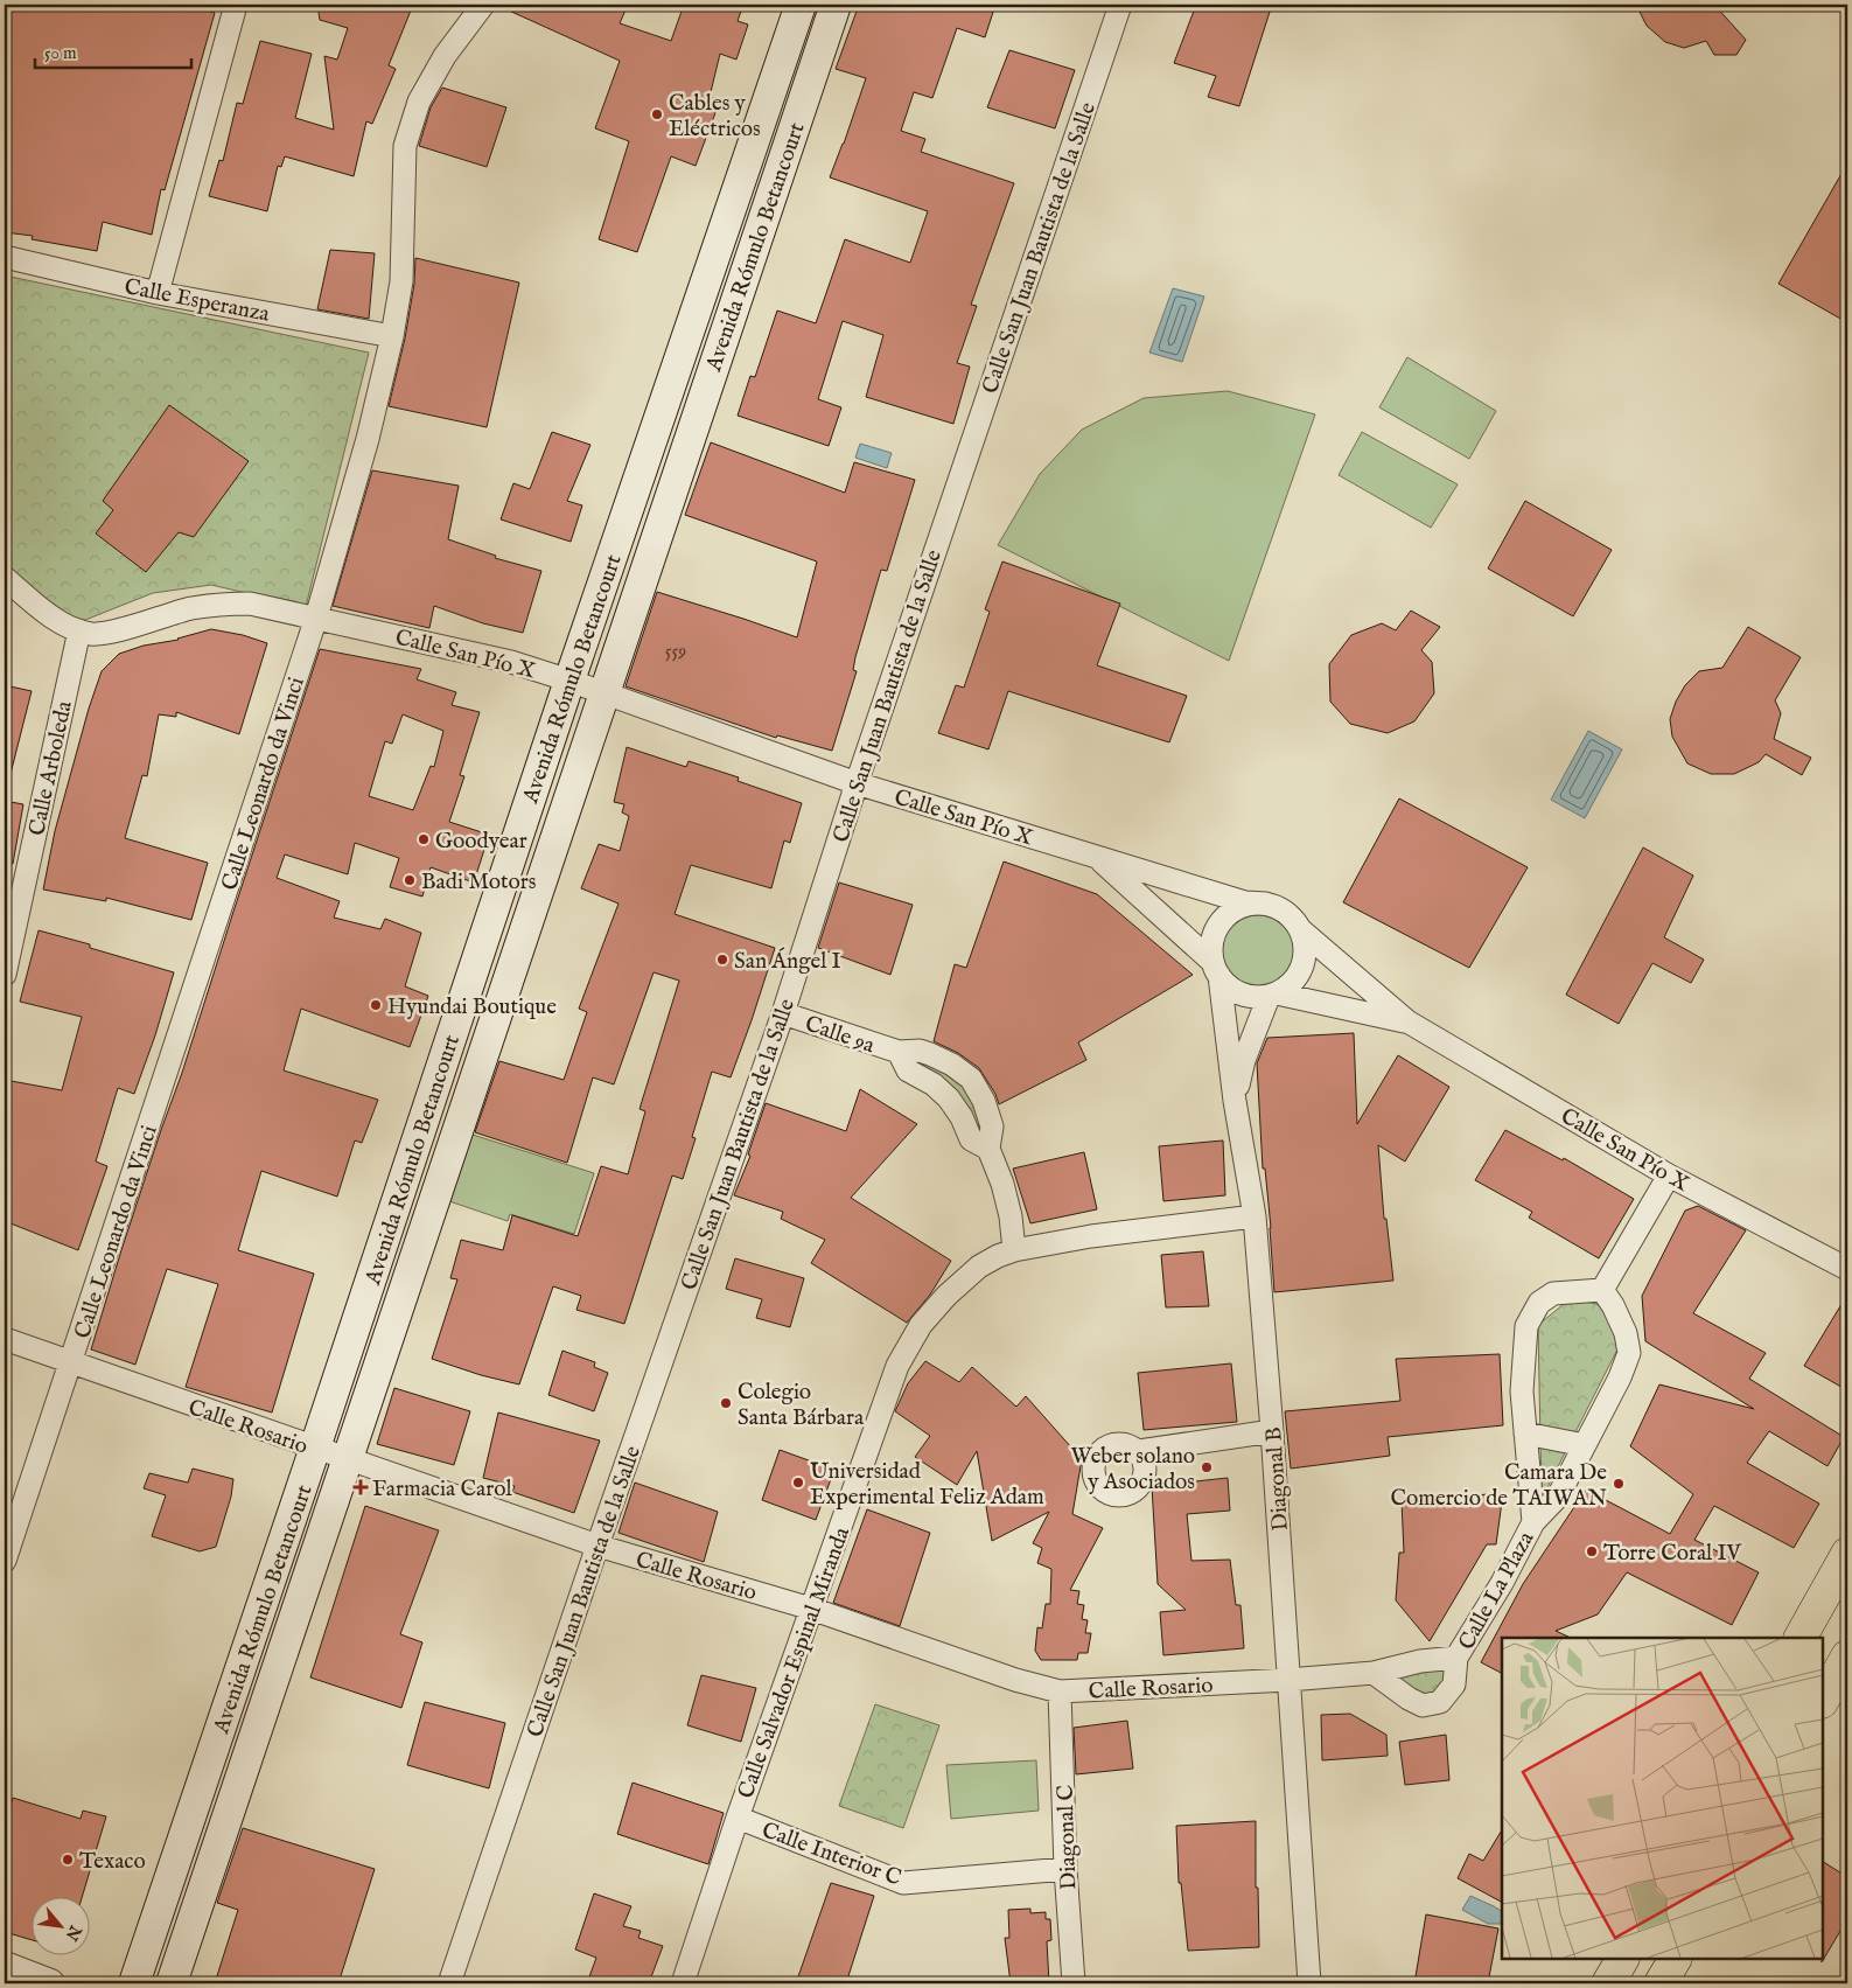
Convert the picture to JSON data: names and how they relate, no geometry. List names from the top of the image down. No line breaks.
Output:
{"streets":{"main road":["Avenida Rómulo Betancourt"],"street":["Calle San Juan Bautista de la Salle","Calle Esperanza","Calle San Pío X","Calle Arboleda","Calle Leonardo da Vinci","Calle 9a","Calle Rosario","Diagonal B","Calle La Plaza","Calle Salvador Espinal Miranda","Diagonal C","Calle Interior C"]},"crossings":[["Avenida Rómulo Betancourt","Calle San Pío X"],["Avenida Rómulo Betancourt","Calle Rosario"],["Calle San Juan Bautista de la Salle","Calle San Pío X"],["Calle San Juan Bautista de la Salle","Calle 9a"],["Calle San Juan Bautista de la Salle","Calle Rosario"],["Calle Esperanza","Calle Leonardo da Vinci"],["Calle San Pío X","Calle Arboleda"],["Calle San Pío X","Calle Leonardo da Vinci"],["Calle San Pío X","Diagonal B"],["Calle Leonardo da Vinci","Calle Rosario"],["Calle 9a","Calle Salvador Espinal Miranda"],["Calle Rosario","Diagonal B"],["Calle Rosario","Calle La Plaza"],["Calle Rosario","Calle Salvador Espinal Miranda"],["Calle Rosario","Diagonal C"],["Diagonal B","Calle Salvador Espinal Miranda"],["Calle Salvador Espinal Miranda","Calle Interior C"],["Diagonal C","Calle Interior C"]],"places":{"other":["Cables y Eléctricos","Goodyear","Badi Motors","San Ángel I","Hyundai Boutique","Colegio Santa Bárbara","Weber solano y Asociados","Universidad Experimental Feliz Adam","Camara De Comercio de TAIWAN","Torre Coral IV","Texaco"],"health":["Farmacia Carol"]},"house_numbers":["559"],"scale_bar":"50 m","north":"bottom right"}
